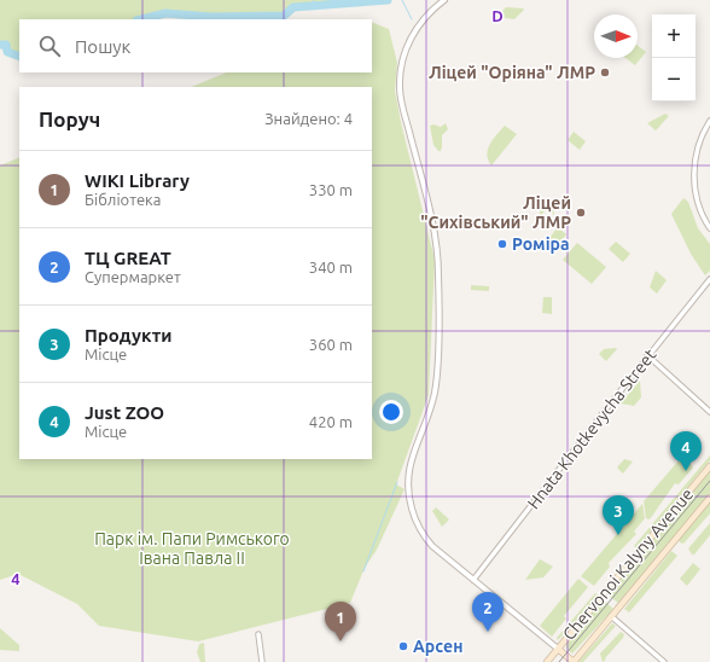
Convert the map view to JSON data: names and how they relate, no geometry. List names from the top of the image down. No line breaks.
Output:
{"streets":{"main road":["Chervonoi Kalyny Avenue"],"street":["Hnata Khotkevycha Street"]},"parks":["Парк ім. Папи Римського Івана Павла ІІ"],"places":["Ліцей \"Оріяна\" ЛМР","Ліцей \"Сихівський\" ЛМР","Роміра","Арсен"],"north":"right","page":{"map_buttons":["+","−"],"search":"Пошук","heading":["Поруч","Знайдено: 4"],"list":[{"mark":"1","name":"WIKI Library","note":"Бібліотека","value":"330 m"},{"mark":"2","name":"ТЦ GREAT","note":"Супермаркет","value":"340 m"},{"mark":"3","name":"Продукти","note":"Місце","value":"360 m"},{"mark":"4","name":"Just ZOO","note":"Місце","value":"420 m"}],"pins":["4","3","2","1"]},"grid":{"columns":["D"],"rows":["4"]}}
